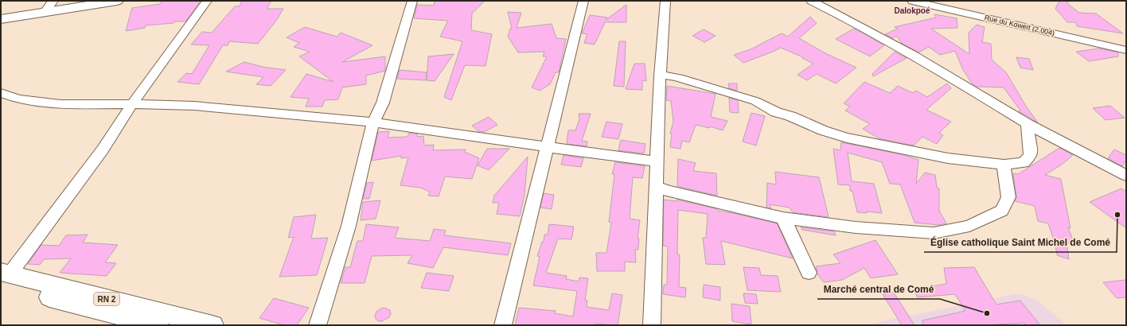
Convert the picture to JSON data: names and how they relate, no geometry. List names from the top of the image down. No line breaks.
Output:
{"streets":{"main road":["RN 2"],"street":["Rue du Koweït (2.004)"]},"districts":["Dalokpoé"],"places":["Église catholique Saint Michel de Comé","Marché central de Comé"]}
